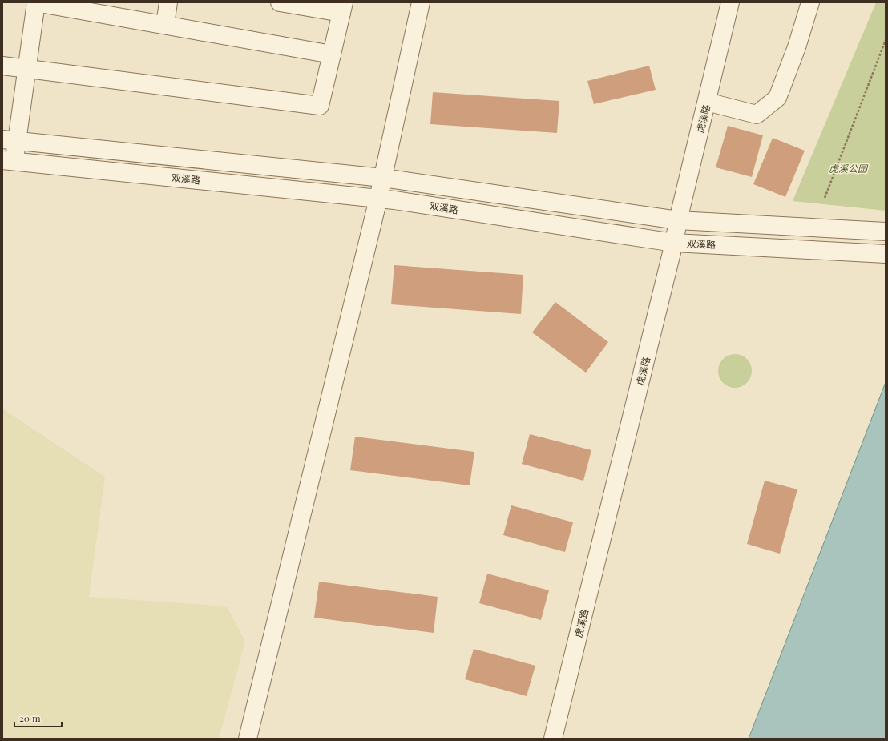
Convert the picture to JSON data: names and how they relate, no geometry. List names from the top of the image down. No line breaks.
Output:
{"streets":{"street":["虎溪路","双溪路"]},"crossings":[["虎溪路","双溪路"]],"parks":["虎溪公园"],"scale_bar":"20 m"}
